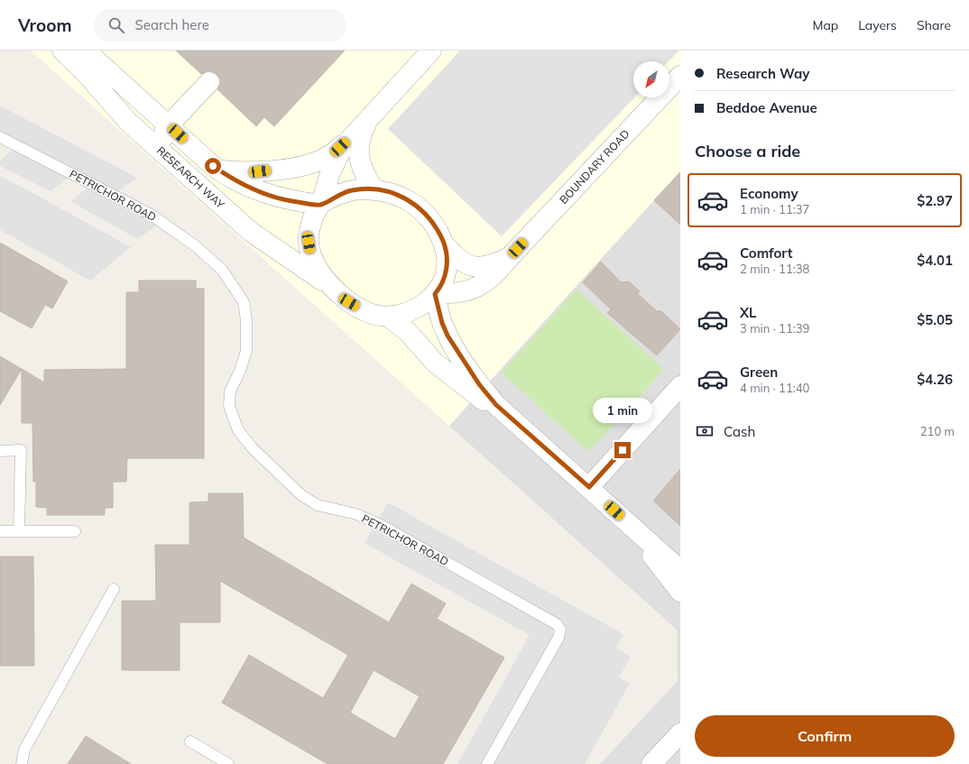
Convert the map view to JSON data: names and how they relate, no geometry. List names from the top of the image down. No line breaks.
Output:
{"streets":{"street":["BOUNDARY ROAD","RESEARCH WAY"],"lane":["PETRICHOR ROAD"]},"north":"bottom left","page":{"header":"Vroom","search":"Search here","nav":["Map","Layers","Share"],"banner":["Research Way","Beddoe Avenue"],"heading":"Choose a ride","list":[{"name":"Economy","note":"1 min · 11:37","value":"$2.97"},{"name":"Comfort","note":"2 min · 11:38","value":"$4.01"},{"name":"XL","note":"3 min · 11:39","value":"$5.05"},{"name":"Green","note":"4 min · 11:40","value":"$4.26"}],"bubble":"1 min","pay":["Cash","210 m"],"buttons":"Confirm"}}
